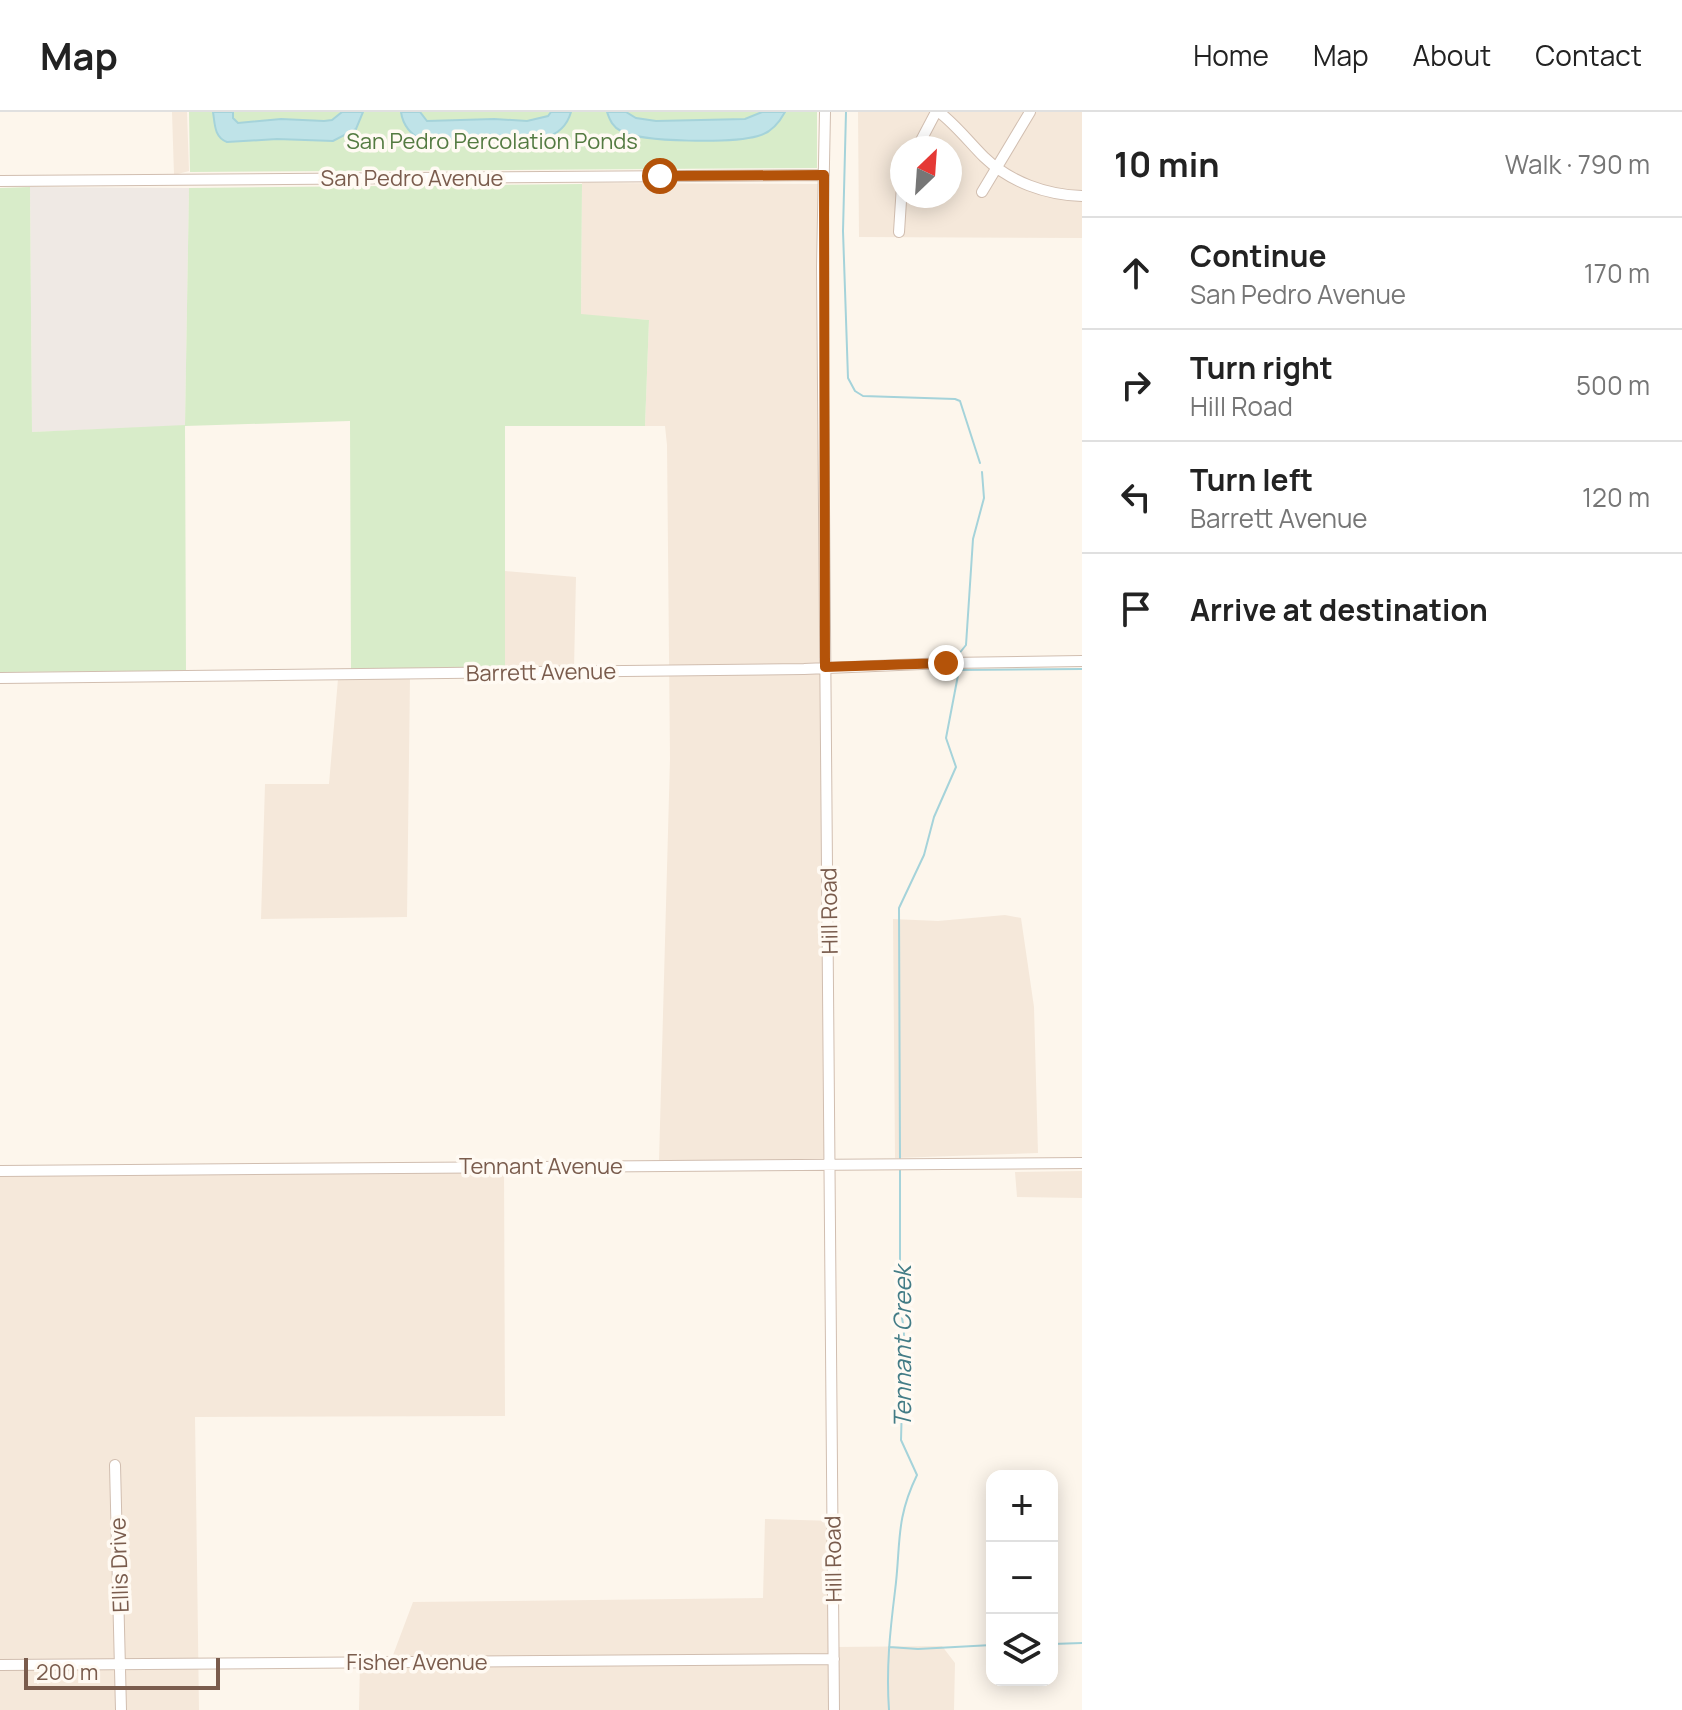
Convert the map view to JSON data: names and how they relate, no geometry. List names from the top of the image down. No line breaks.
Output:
{"streets":{"street":["San Pedro Avenue","Barrett Avenue","Hill Road","Tennant Avenue","Ellis Drive","Fisher Avenue"]},"crossings":[["San Pedro Avenue","Hill Road"],["Barrett Avenue","Hill Road"],["Hill Road","Tennant Avenue"],["Hill Road","Fisher Avenue"],["Ellis Drive","Fisher Avenue"]],"water":["Tennant Creek"],"parks":["San Pedro Percolation Ponds"],"scale_bar":"200 m","north":"top right","page":{"header":"Map","nav":["Home","Map","About","Contact"],"heading":["10 min","Walk · 790 m"],"list":[["Continue","San Pedro Avenue","170 m"],["Turn right","Hill Road","500 m"],["Turn left","Barrett Avenue","120 m"],"Arrive at destination"],"map_buttons":["+","−"],"scale":"200 m"}}
